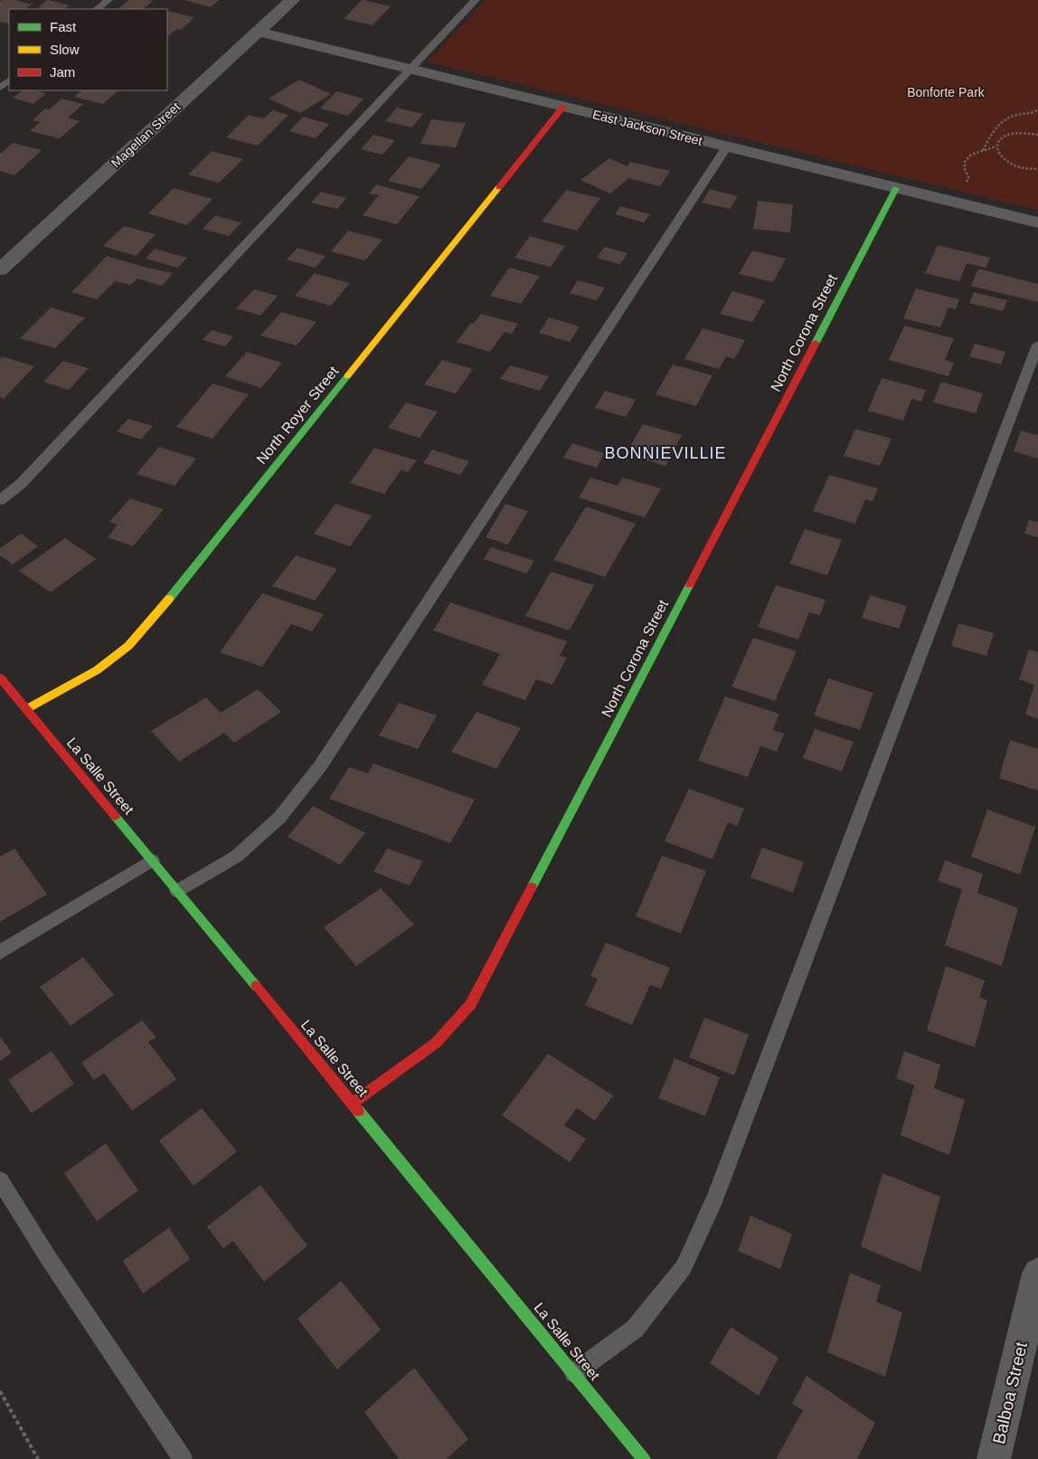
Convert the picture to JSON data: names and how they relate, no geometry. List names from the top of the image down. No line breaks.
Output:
{"streets":{"street":["East Jackson Street","Magellan Street","North Corona Street","North Royer Street","La Salle Street","Balboa Street"]},"crossings":[["East Jackson Street","Magellan Street"],["East Jackson Street","North Corona Street"],["East Jackson Street","North Royer Street"],["North Corona Street","La Salle Street"],["North Royer Street","La Salle Street"]],"districts":["BONNIEVILLIE"],"parks":["Bonforte Park"],"legend":["Fast","Slow","Jam"]}
